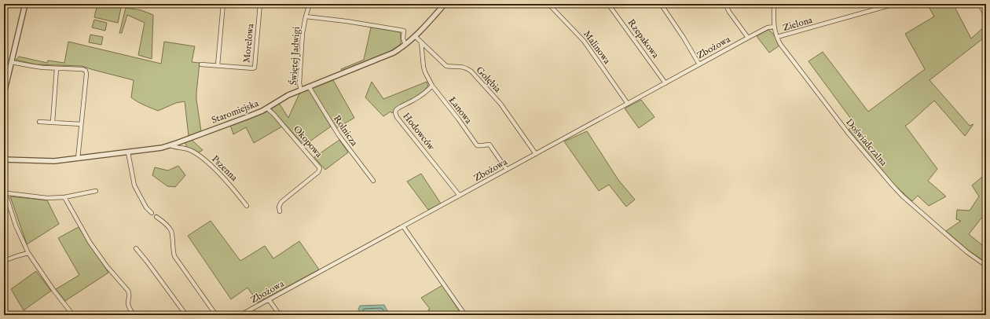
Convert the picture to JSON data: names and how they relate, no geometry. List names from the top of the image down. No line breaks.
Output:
{"streets":{"street":["Zielona","Rzepakowa","Morelowa","Malinowa","Zbożowa","Świętej Jadwigi","Gołębia","Łanowa","Staromiejska","Rolnicza","Hodowców","Okopowa","Doświadczalna","Pszenna"]},"crossings":[["Zielona","Doświadczalna"],["Rzepakowa","Zbożowa"],["Malinowa","Zbożowa"],["Zbożowa","Gołębia"],["Zbożowa","Łanowa"],["Zbożowa","Hodowców"],["Zbożowa","Doświadczalna"],["Świętej Jadwigi","Staromiejska"],["Gołębia","Łanowa"],["Gołębia","Staromiejska"],["Łanowa","Hodowców"],["Staromiejska","Rolnicza"],["Staromiejska","Okopowa"],["Staromiejska","Pszenna"]]}
